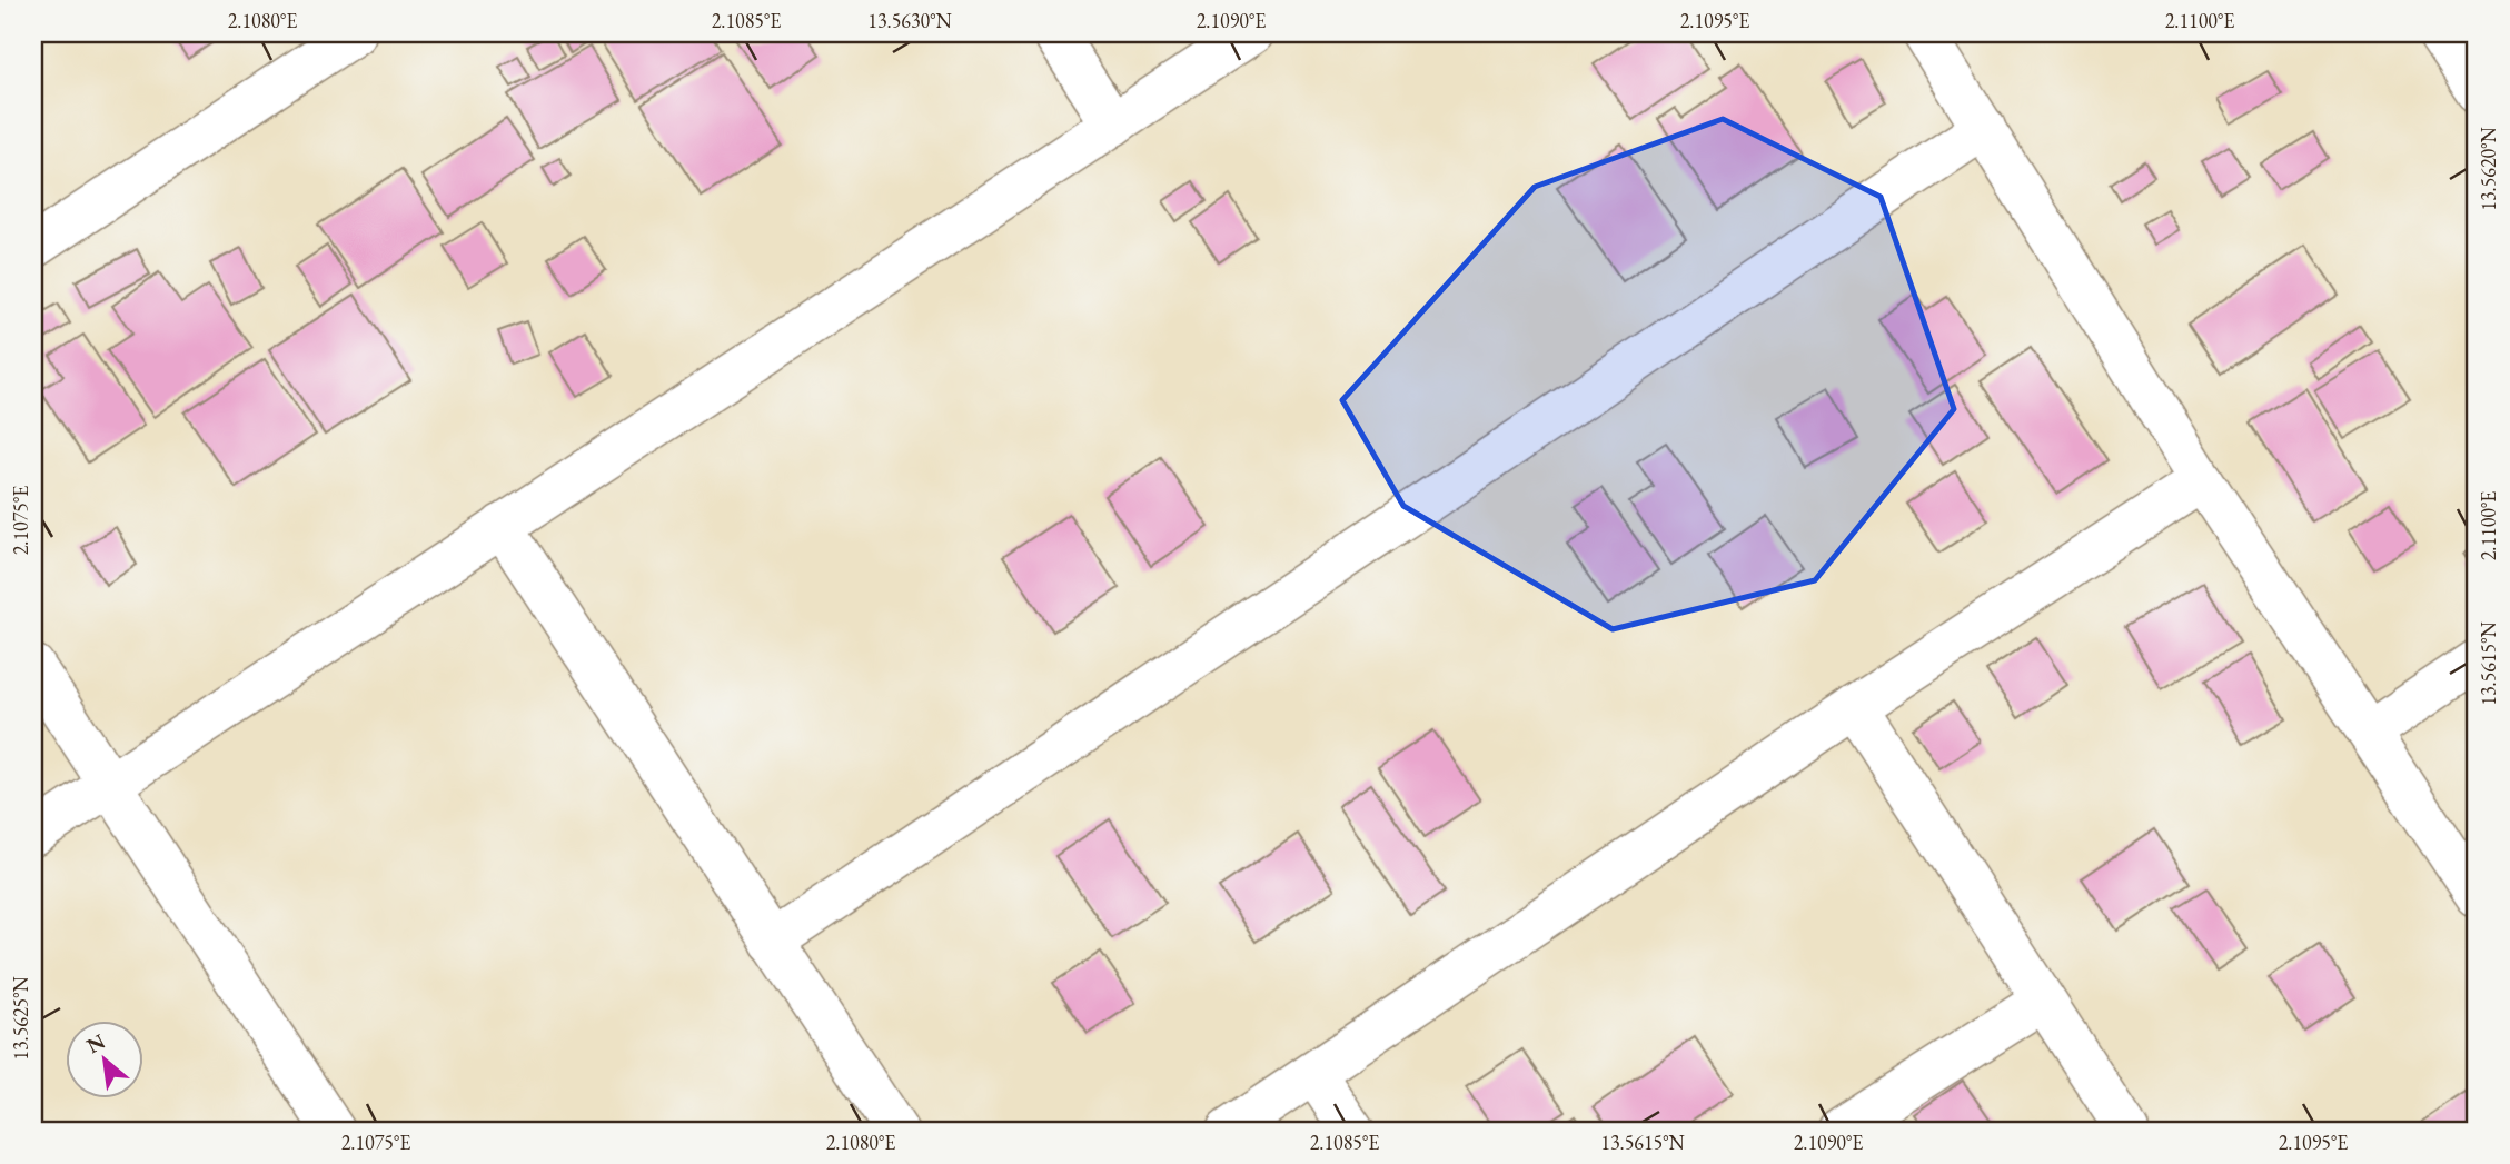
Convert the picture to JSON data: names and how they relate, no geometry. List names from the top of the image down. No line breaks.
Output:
{"north":"top left","coordinates":["2.1080°E","2.1085°E","13.5630°N","2.1090°E","2.1095°E","2.1100°E","13.5620°N","2.1075°E","13.5615°N","13.5625°N"]}
